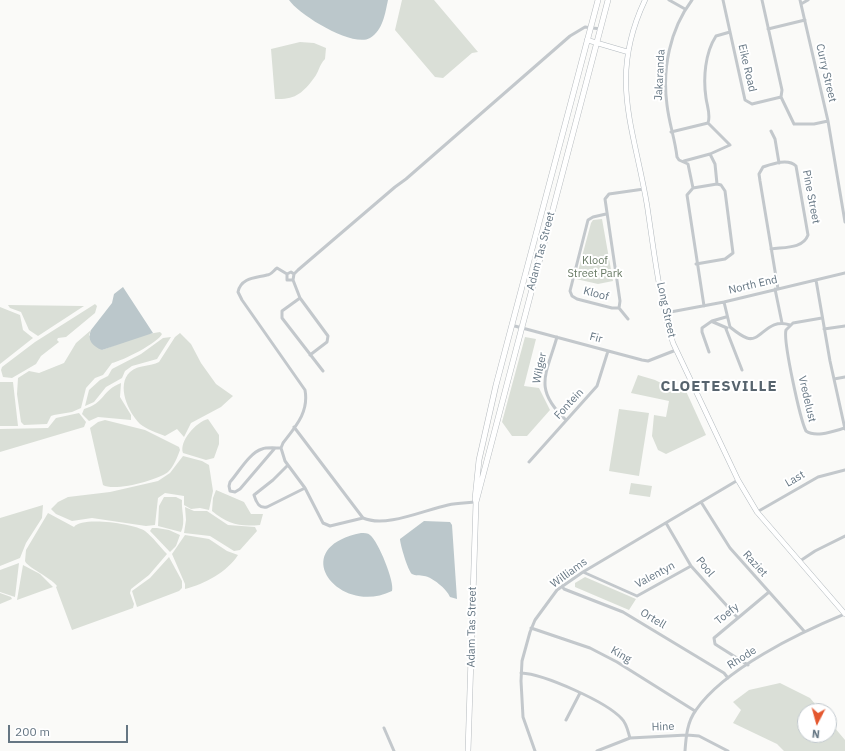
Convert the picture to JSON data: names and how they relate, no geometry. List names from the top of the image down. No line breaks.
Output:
{"streets":{"main road":["Adam Tas Street"],"street":["Eike Road","Curry Street","Jakaranda","Pine Street","North End","Kloof","Long Street","Fir","Wilger","Vredelust","Fontein","Last","Raziet","Pool","Williams","Valentyn","Toefy","Ortell","King","Rhode","Hine"]},"crossings":[["Adam Tas Street","Fir"],["North End","Long Street"],["North End","Vredelust"],["Kloof","Long Street"],["Long Street","Fir"],["Long Street","Last"],["Long Street","Williams"],["Long Street","Rhode"],["Fir","Wilger"],["Fir","Fontein"],["Wilger","Fontein"],["Raziet","Williams"],["Raziet","Toefy"],["Raziet","Rhode"],["Pool","Williams"],["Pool","Valentyn"],["Pool","Toefy"],["Williams","Valentyn"],["Williams","Ortell"],["Williams","King"],["Toefy","Rhode"],["Ortell","Rhode"],["King","Rhode"],["Rhode","Hine"]],"districts":["CLOETESVILLE"],"parks":["Kloof Street Park"],"scale_bar":"200 m","north":"bottom"}
